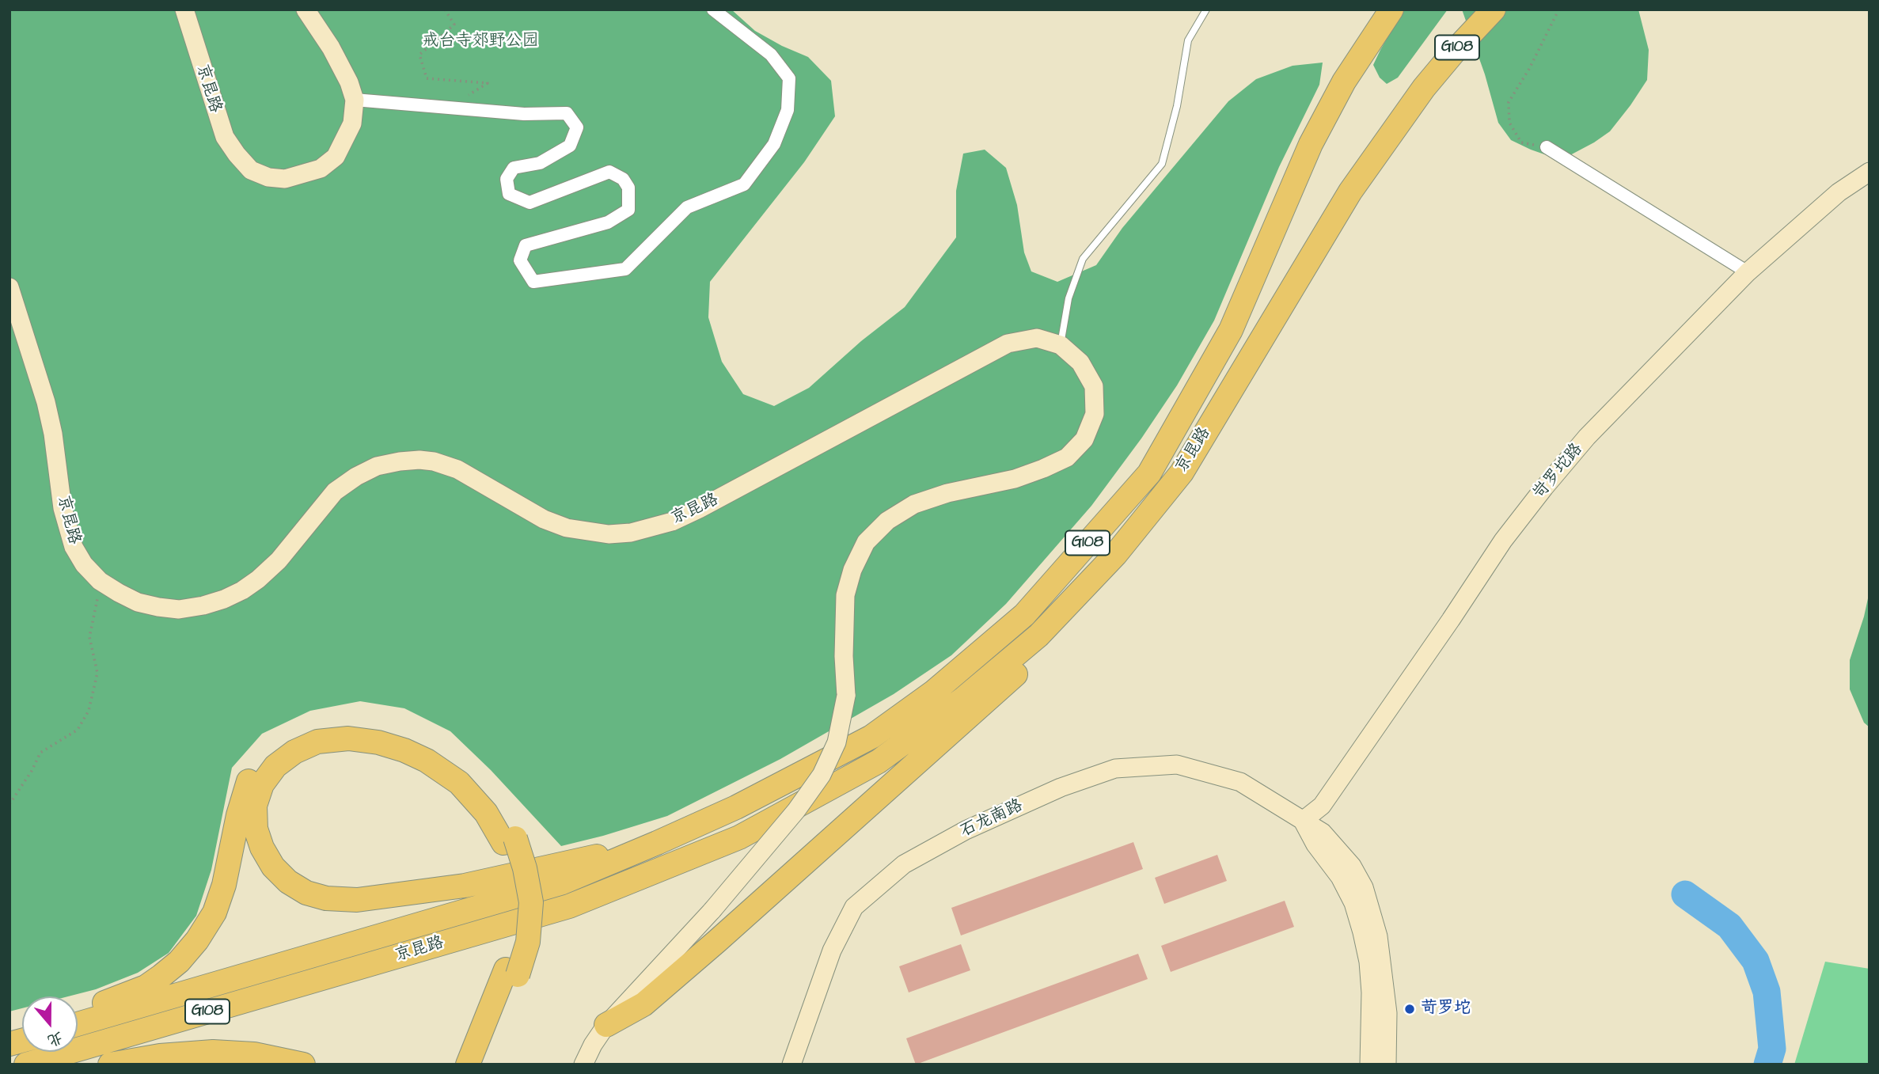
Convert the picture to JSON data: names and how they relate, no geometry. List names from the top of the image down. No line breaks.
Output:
{"streets":{"highway":["G108","京昆路"],"main road":["岢罗坨路","石龙南路"]},"crossings":[["岢罗坨路","石龙南路"]],"parks":["戒台寺郊野公园"],"places":["苛罗坨"],"north":"bottom"}
